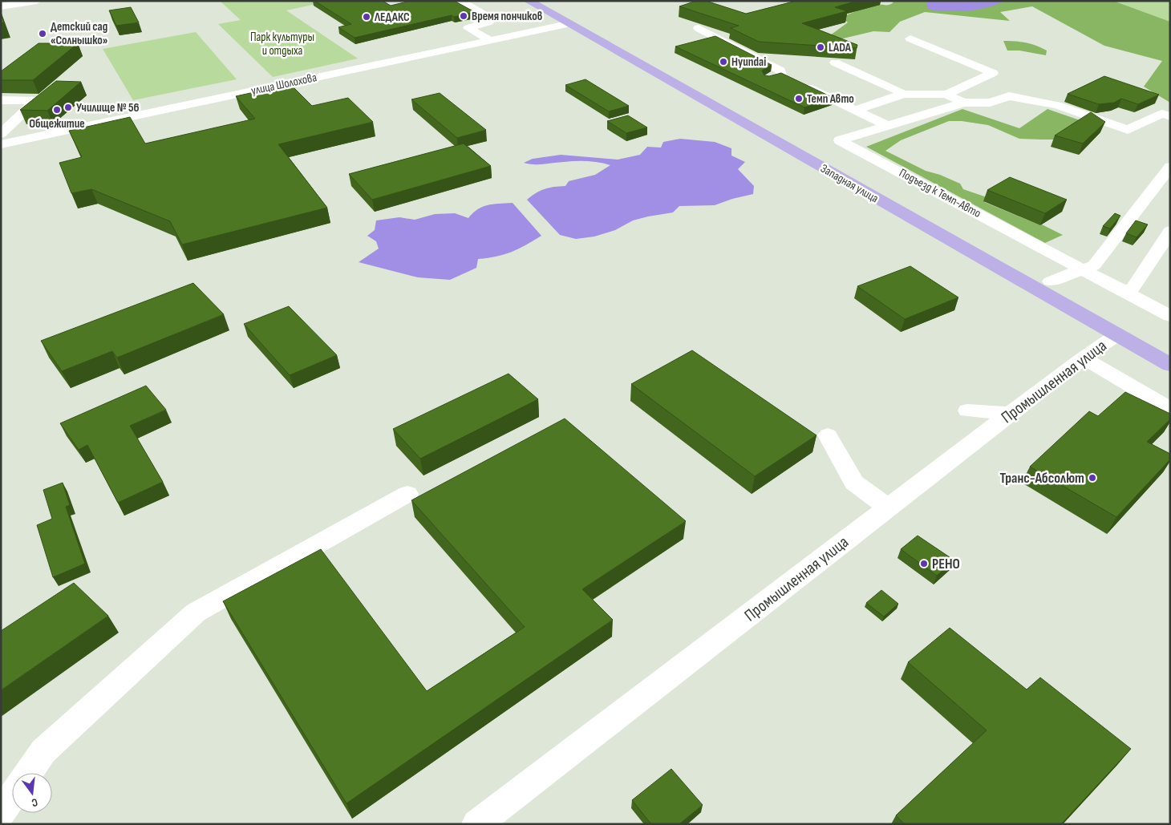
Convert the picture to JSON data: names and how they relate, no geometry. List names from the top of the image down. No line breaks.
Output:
{"streets":{"main road":["Западная улица"],"street":["улица Шолохова","Подъезд к Темп-Авто","Промышленная улица"]},"crossings":[["улица Шолохова","Западная улица"],["Западная улица","Промышленная улица"]],"parks":["Парк культуры и отдыха"],"places":["Время пончиков","ЛЕДАКС","Детский сад «Солнышко»","LADA","Hyundai","Темп Авто","Училище № 56","Общежитие","Транс-Абсолют","РЕНО"],"north":"bottom"}
